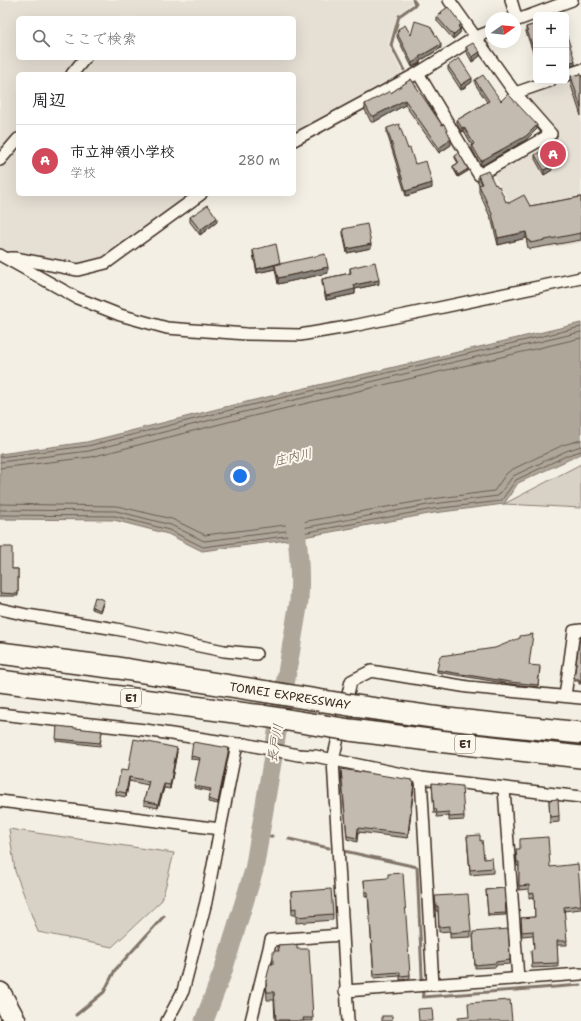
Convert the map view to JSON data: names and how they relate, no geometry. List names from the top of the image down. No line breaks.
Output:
{"streets":{"highway":["TOMEI EXPRESSWAY","E1"]},"water":["庄内川","長戸川"],"north":"right","page":{"map_buttons":["+","−"],"search":"ここで検索","heading":"周辺","list":[{"mark":"A","name":"市立神領小学校","note":"学校","value":"280 m"}],"pins":"A"}}
